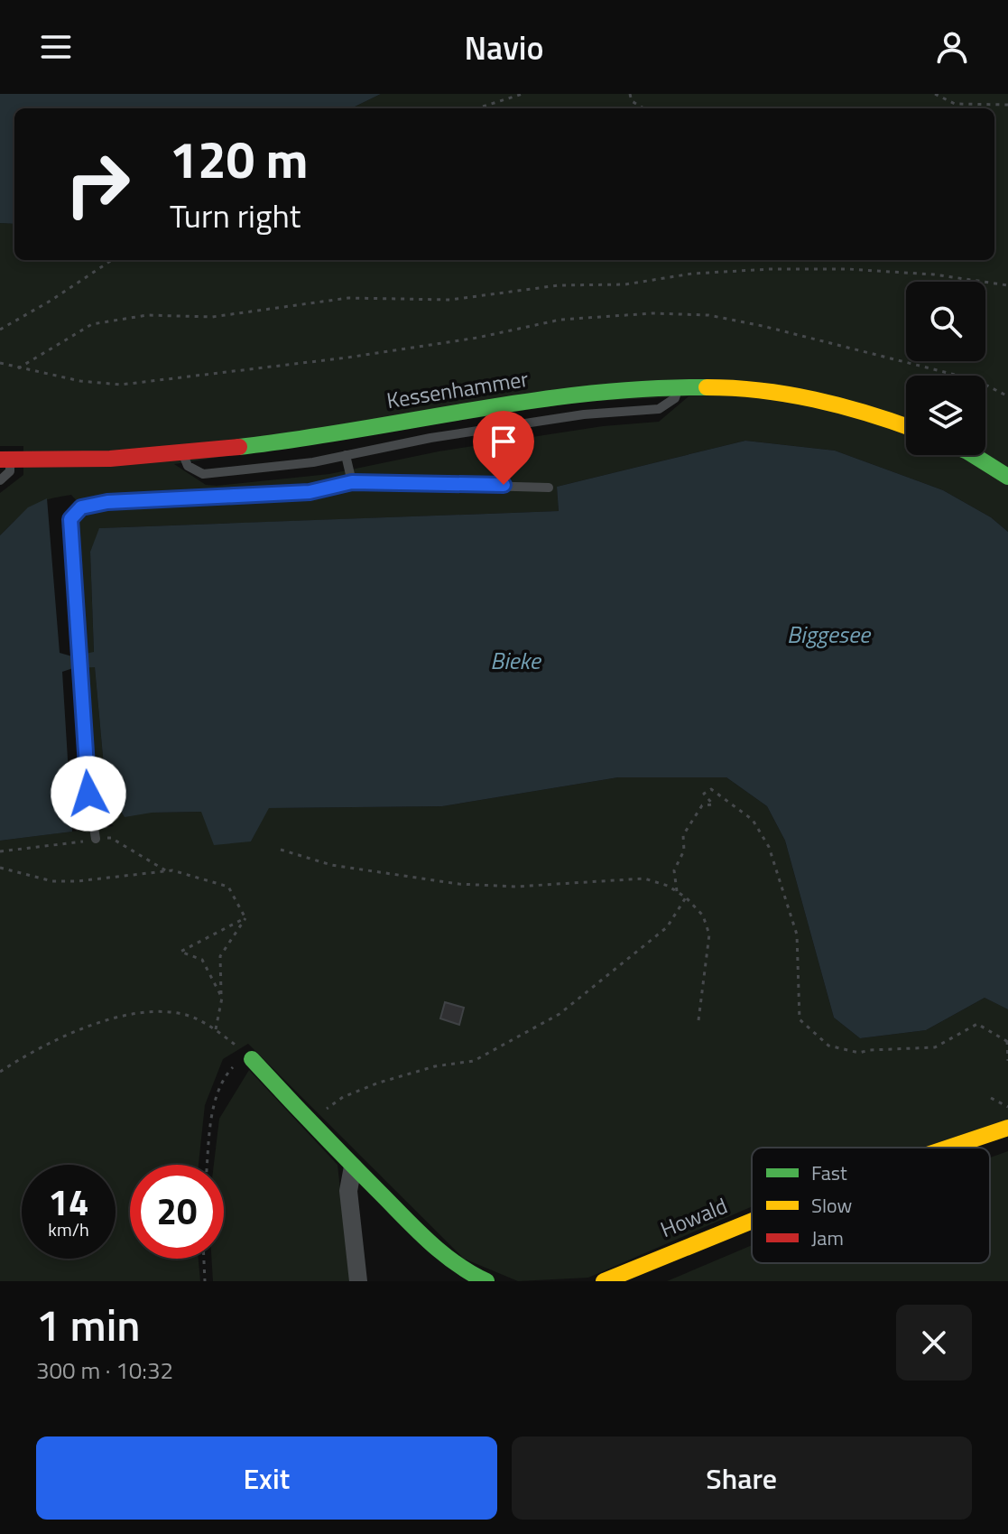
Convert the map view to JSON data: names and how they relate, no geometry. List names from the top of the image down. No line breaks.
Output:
{"streets":{"main road":["Kessenhammer","Howald"]},"water":["Biggesee","Bieke"],"legend":["Fast","Slow","Jam"],"page":{"header":"Navio","turn":["120 m","Turn right"],"speed":"14 km/h","limit":"20","heading":["1 min","300 m · 10:32"],"buttons":["Exit","Share"]}}
